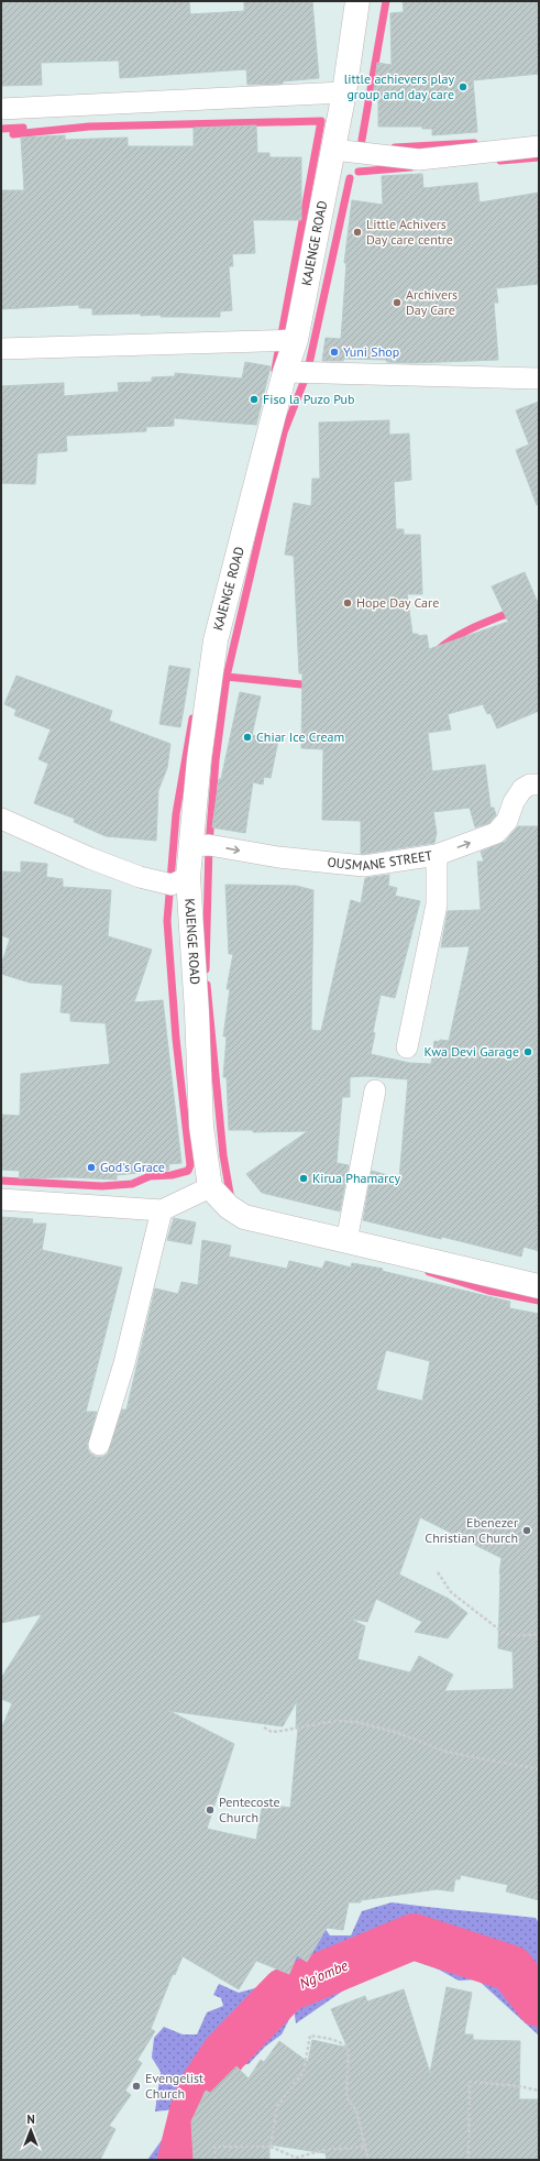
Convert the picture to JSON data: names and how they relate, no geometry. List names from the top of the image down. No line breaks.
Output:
{"streets":{"street":["KAJENGE ROAD","OUSMANE STREET"]},"crossings":[["KAJENGE ROAD","OUSMANE STREET"]],"one_way":["OUSMANE STREET"],"water":["Ng'ombe"],"places":["little achievers play group and day care","Little Achivers Day care centre","Archivers Day Care","Yuni Shop","Fiso la Puzo Pub","Hope Day Care","Chiar Ice Cream","Kwa Devi Garage","God's Grace","Kirua Phamarcy","Ebenezer Christian Church","Pentecoste Church","Evengelist Church"],"north":"top"}
